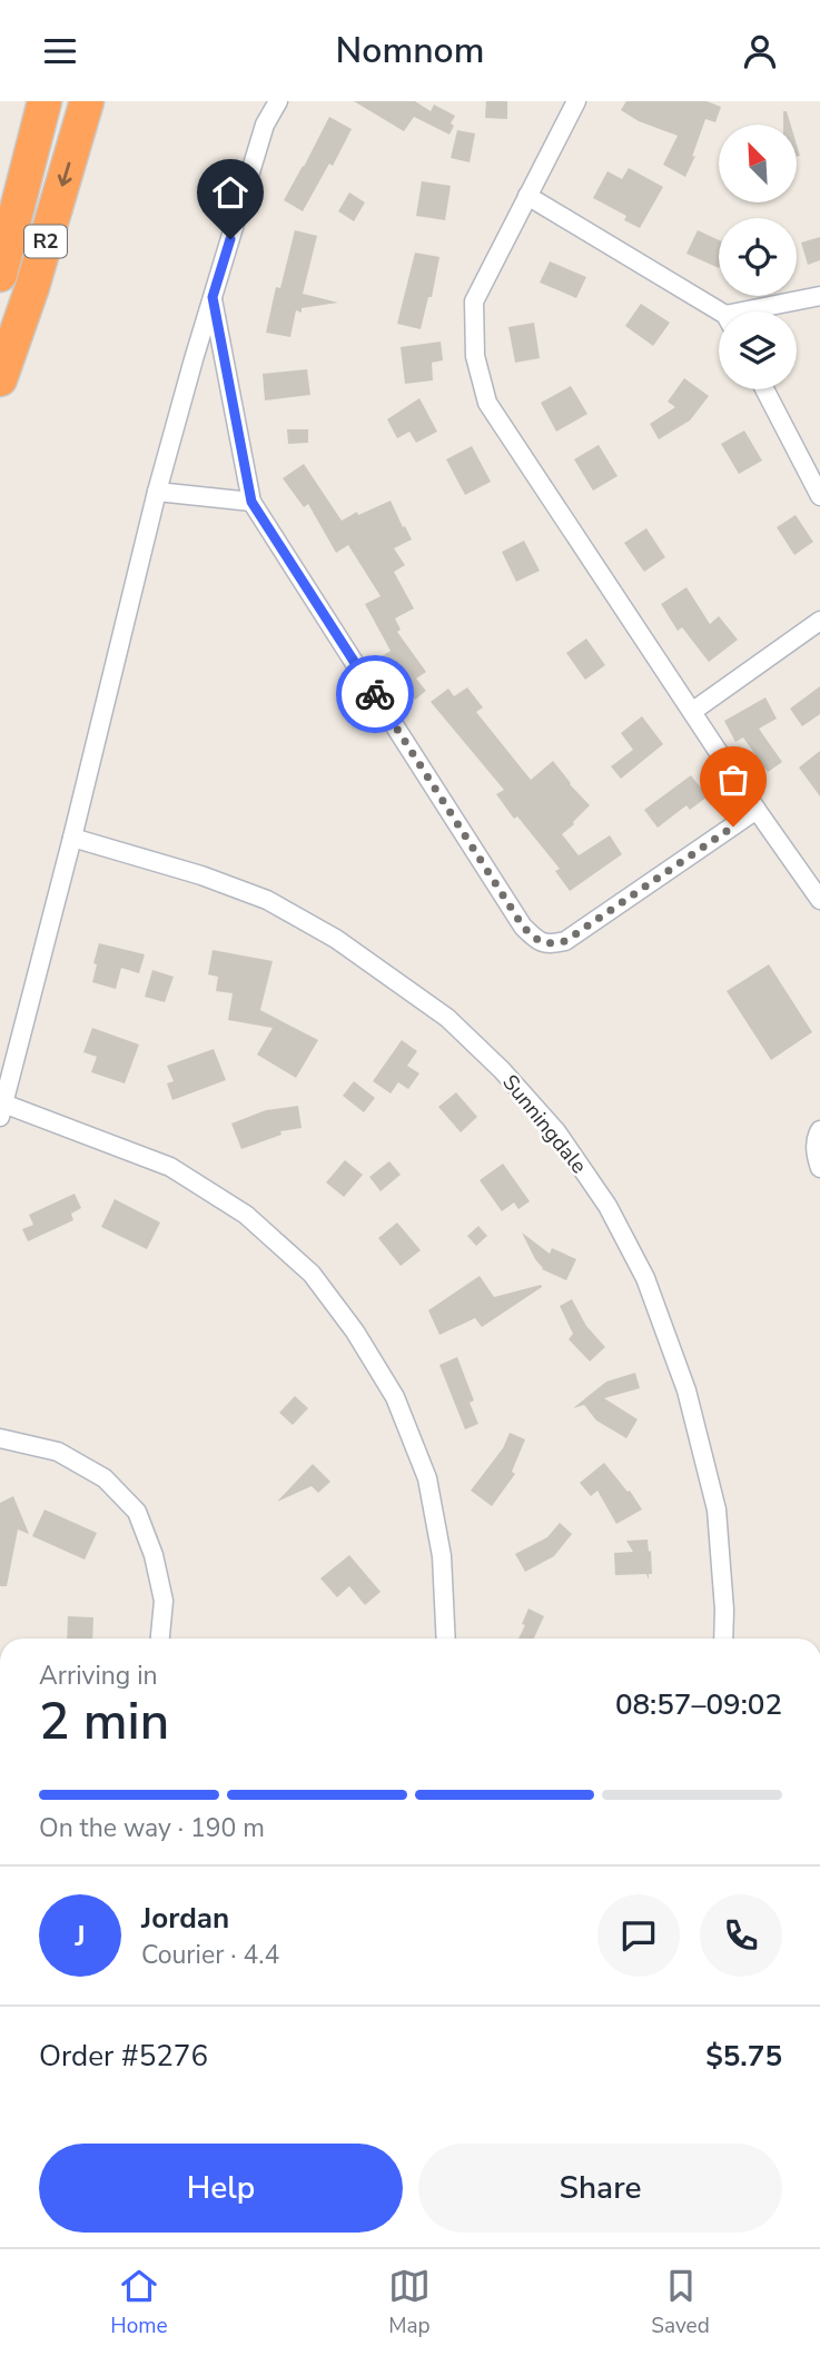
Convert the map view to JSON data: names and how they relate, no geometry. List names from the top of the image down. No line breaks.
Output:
{"streets":{"highway":["R2"],"street":["Sunningdale"]},"north":"top left","page":{"header":"Nomnom","heading":["2 min","Arriving in","08:57–09:02"],"panel":["Jordan","Courier · 4.4","Order #5276","$5.75"],"bar":"On the way · 190 m","round":"J","buttons":["Help","Share"],"tabs":["Home","Map","Saved"]}}
